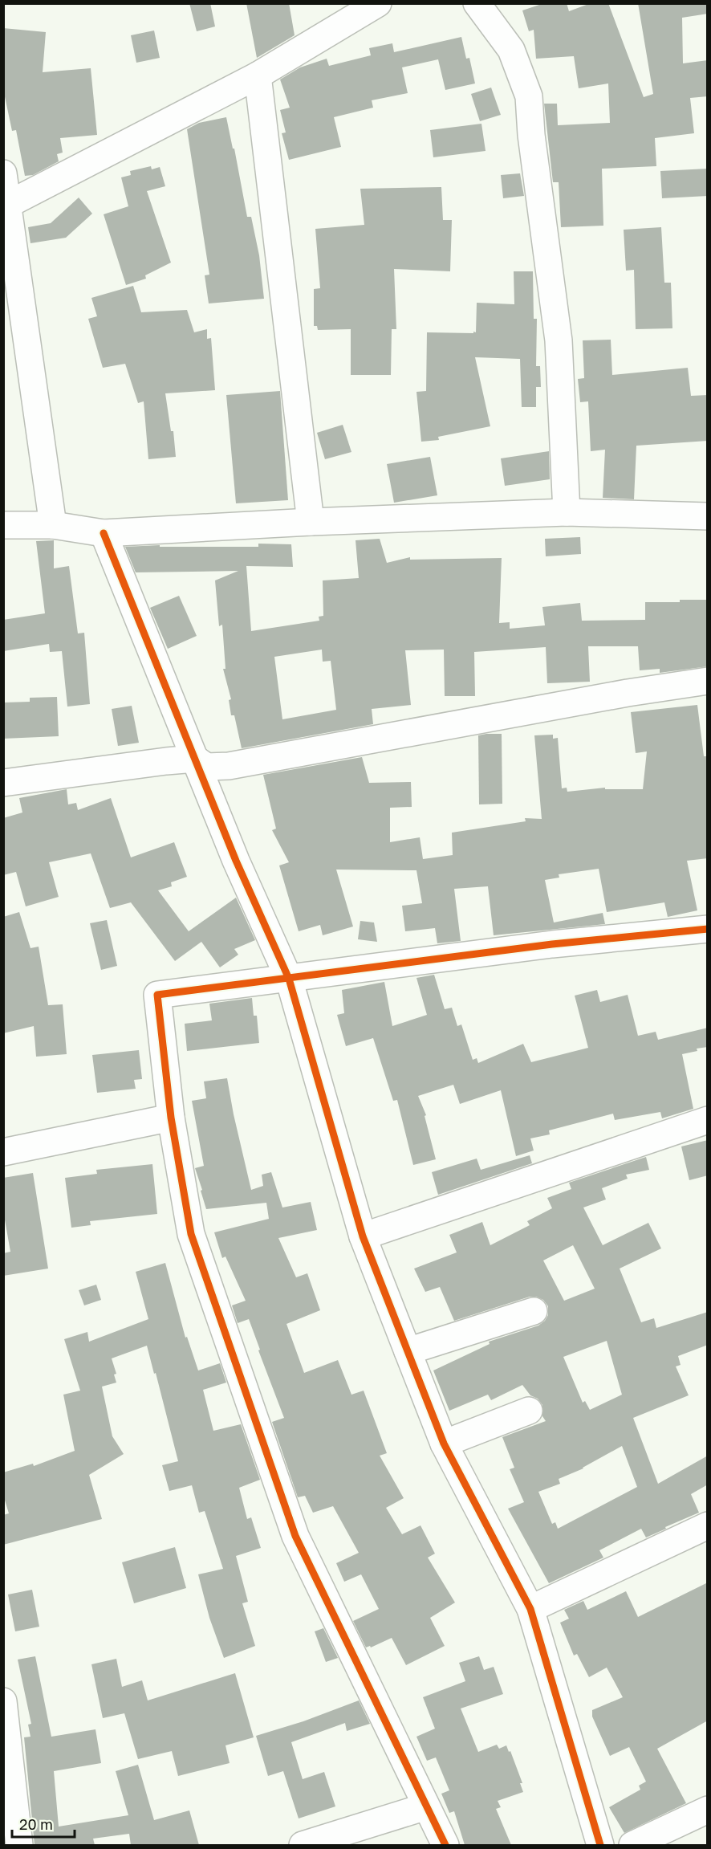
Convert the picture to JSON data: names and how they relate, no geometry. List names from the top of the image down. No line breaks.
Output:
{"scale_bar":"20 m"}
